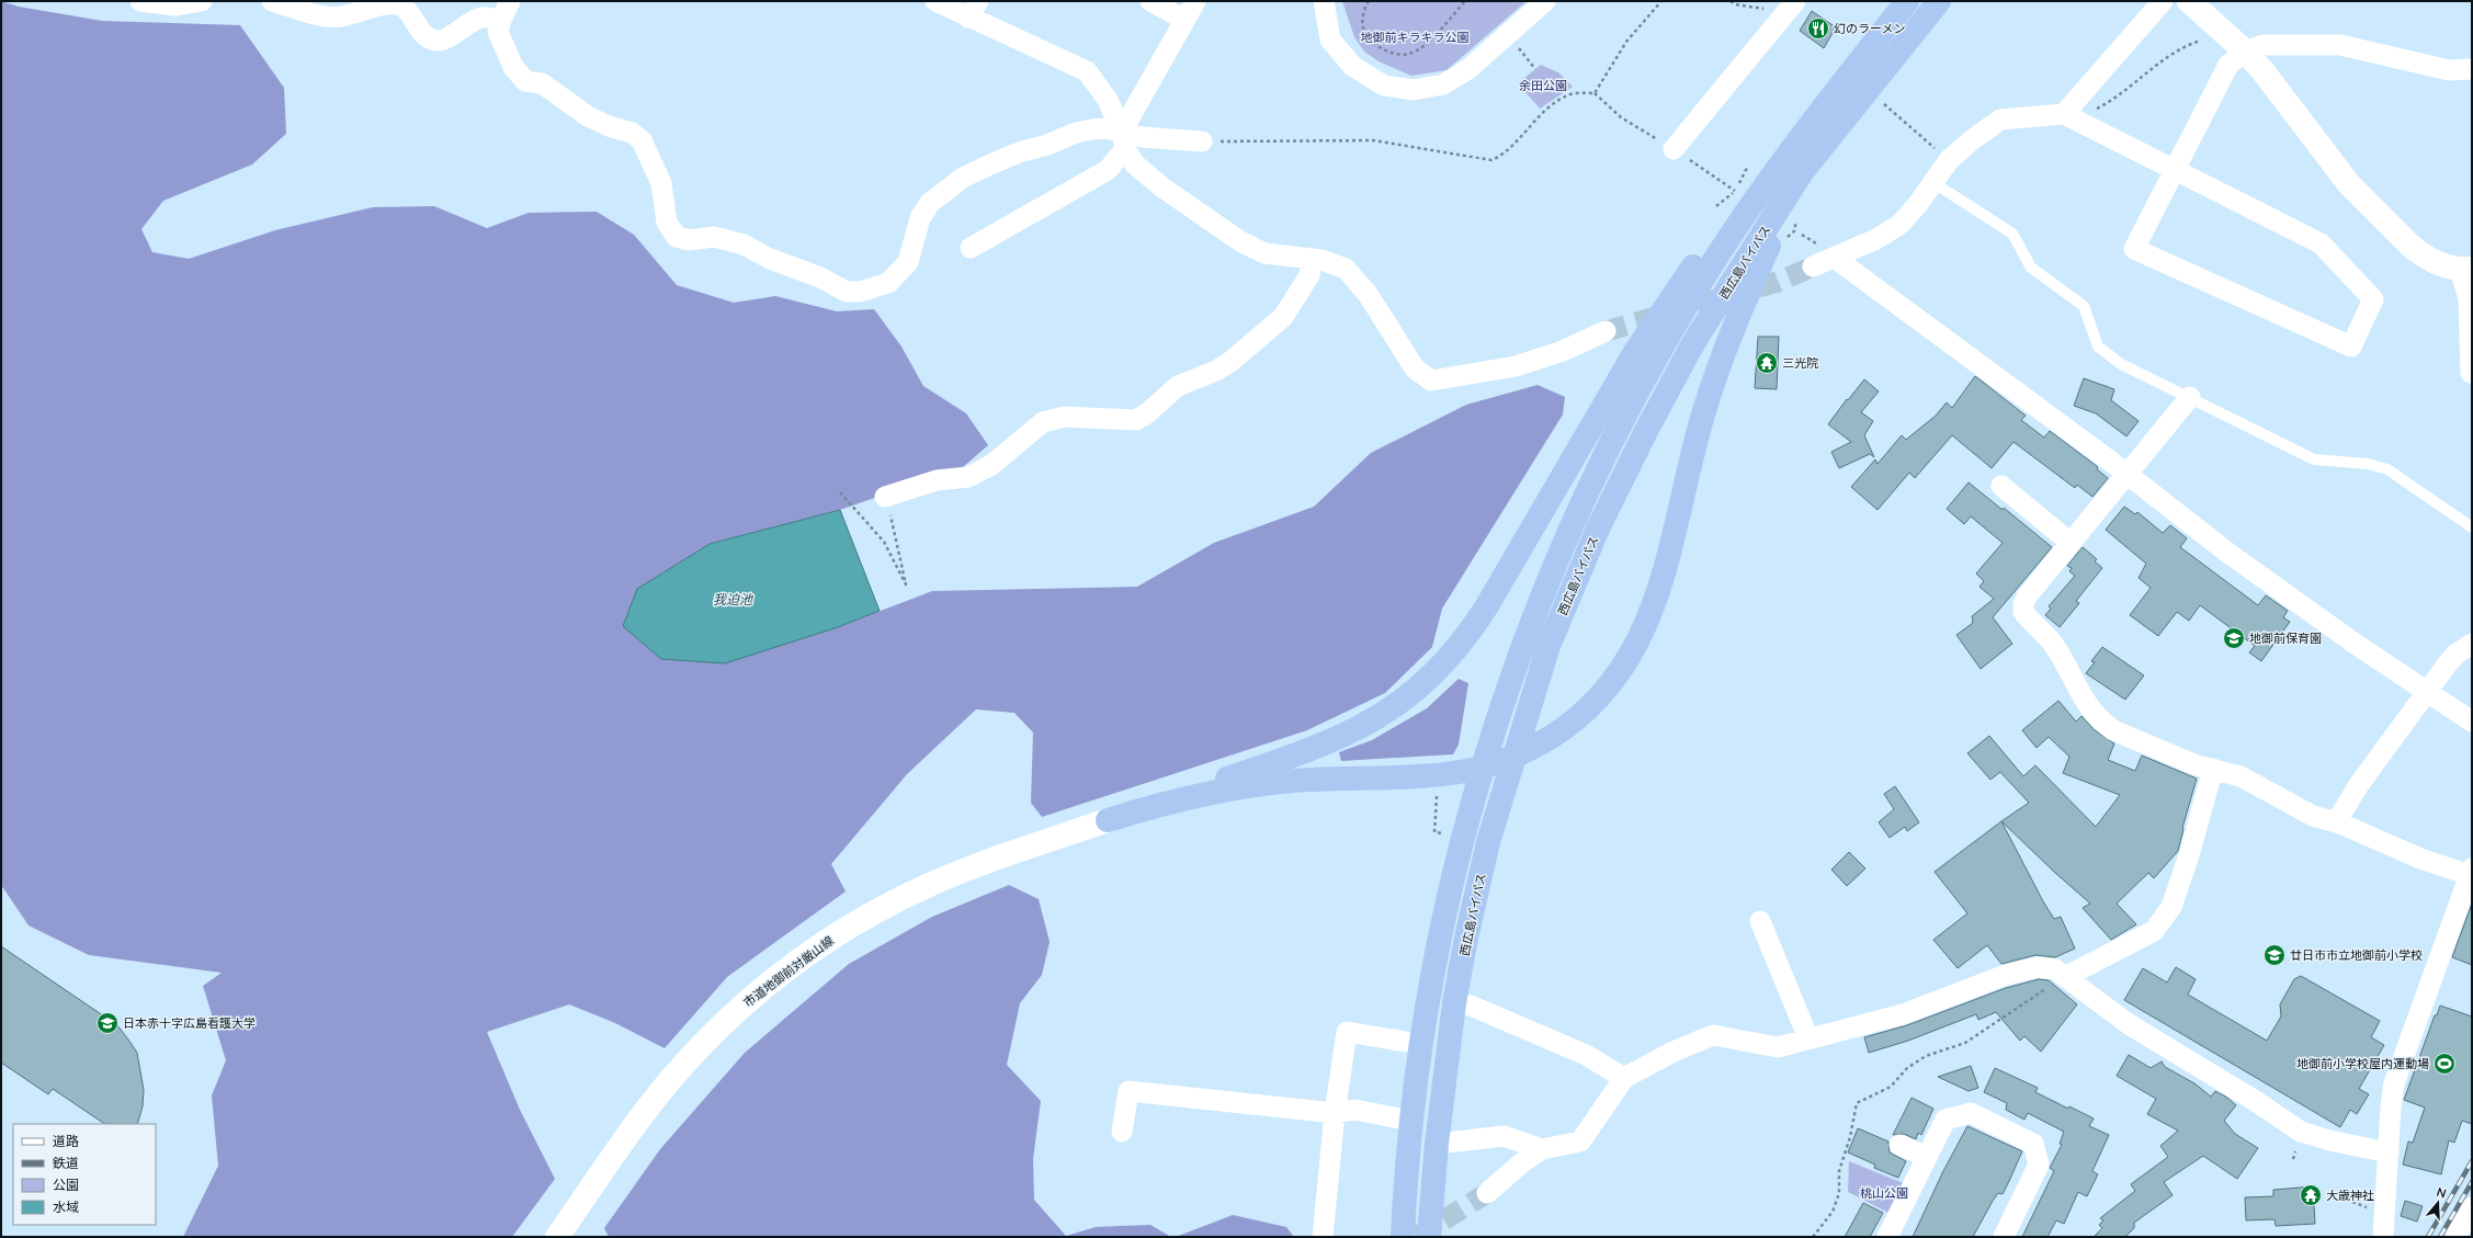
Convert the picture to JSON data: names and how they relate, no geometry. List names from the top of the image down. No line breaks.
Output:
{"streets":{"highway":["西広島バイパス"],"street":["市道地御前対厳山線"]},"water":["我迫池"],"parks":["地御前キラキラ公園","余田公園","桃山公園"],"places":{"restaurant":["幻のラーメン"],"temple":["三光院","大歳神社"],"school or university":["地御前保育園","廿日市市立地御前小学校","日本赤十字広島看護大学"],"sports":["地御前小学校屋内運動場"]},"legend":["道路","鉄道","公園","水域"],"north":"top"}
